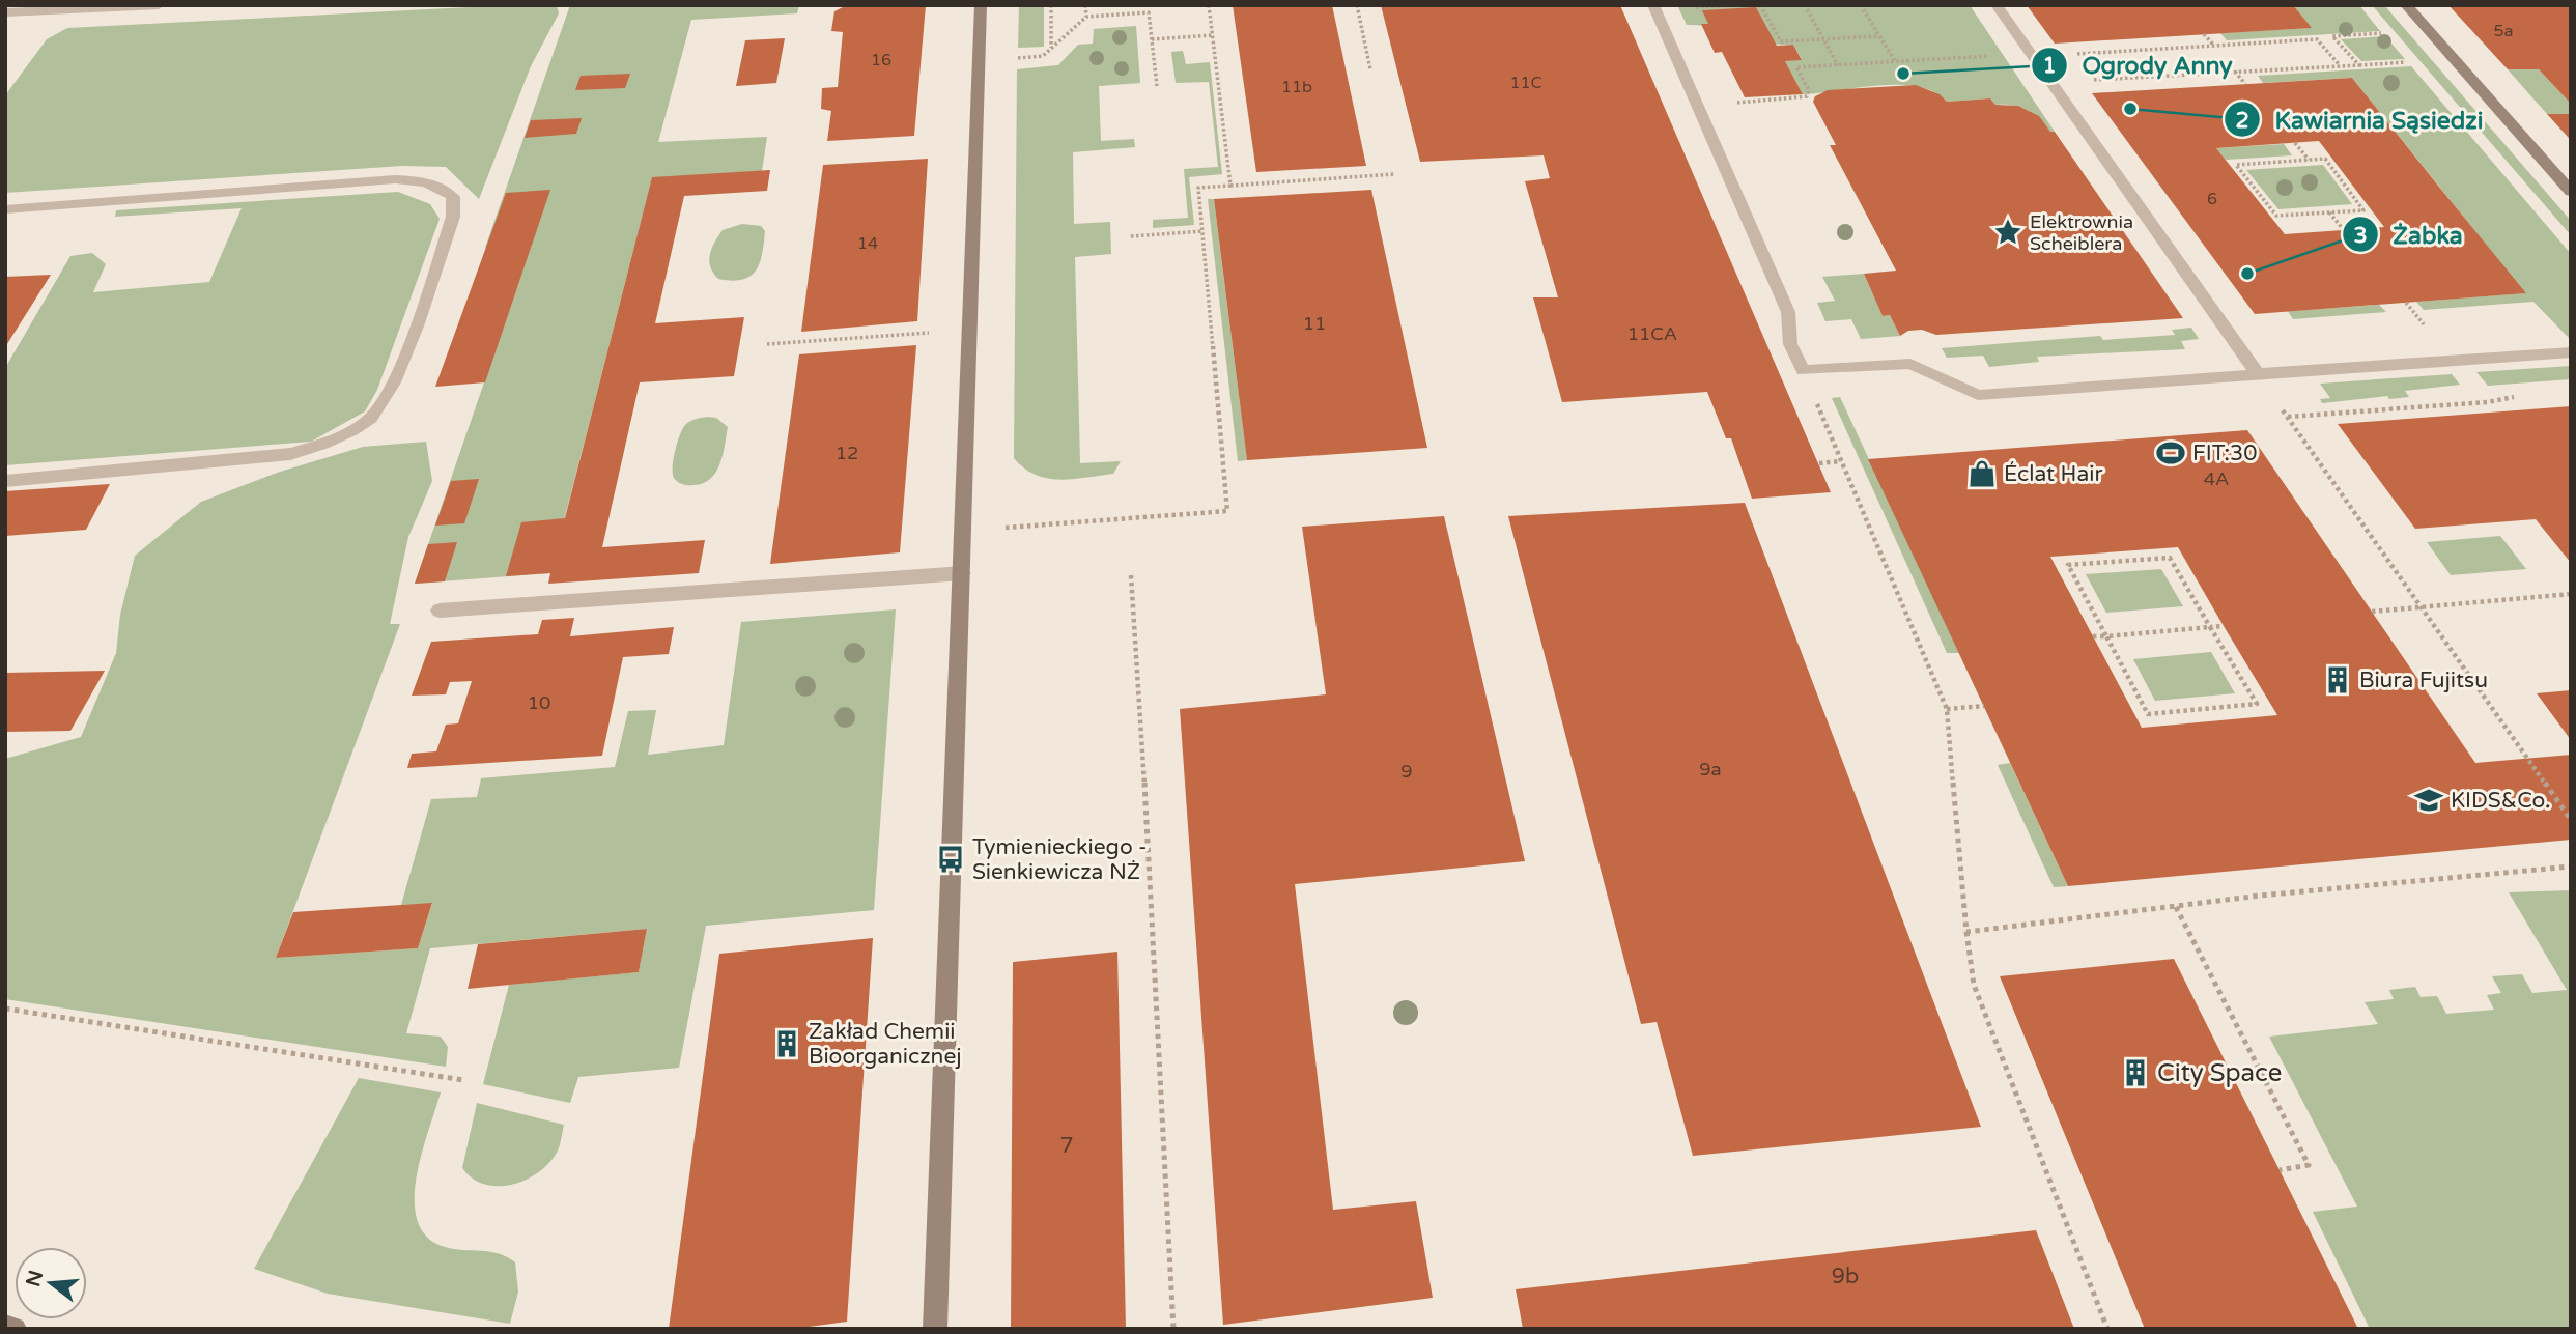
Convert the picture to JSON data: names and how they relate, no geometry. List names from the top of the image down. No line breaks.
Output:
{"places":{"other":["Ogrody Anny","Kawiarnia Sąsiedzi","Żabka"],"place":["Elektrownia Scheiblera"],"sports":["FIT:30"],"shop":["Éclat Hair"],"building":["Biura Fujitsu","Zakład Chemii Bioorganicznej","City Space"],"school or university":["KIDS&Co."],"bus stop":["Tymienieckiego - Sienkiewicza NŻ"]},"house_numbers":["5a","16","11C","11b","6","14","11","11CA","12","4A","10","9a","9","7","9b"],"north":"left"}
